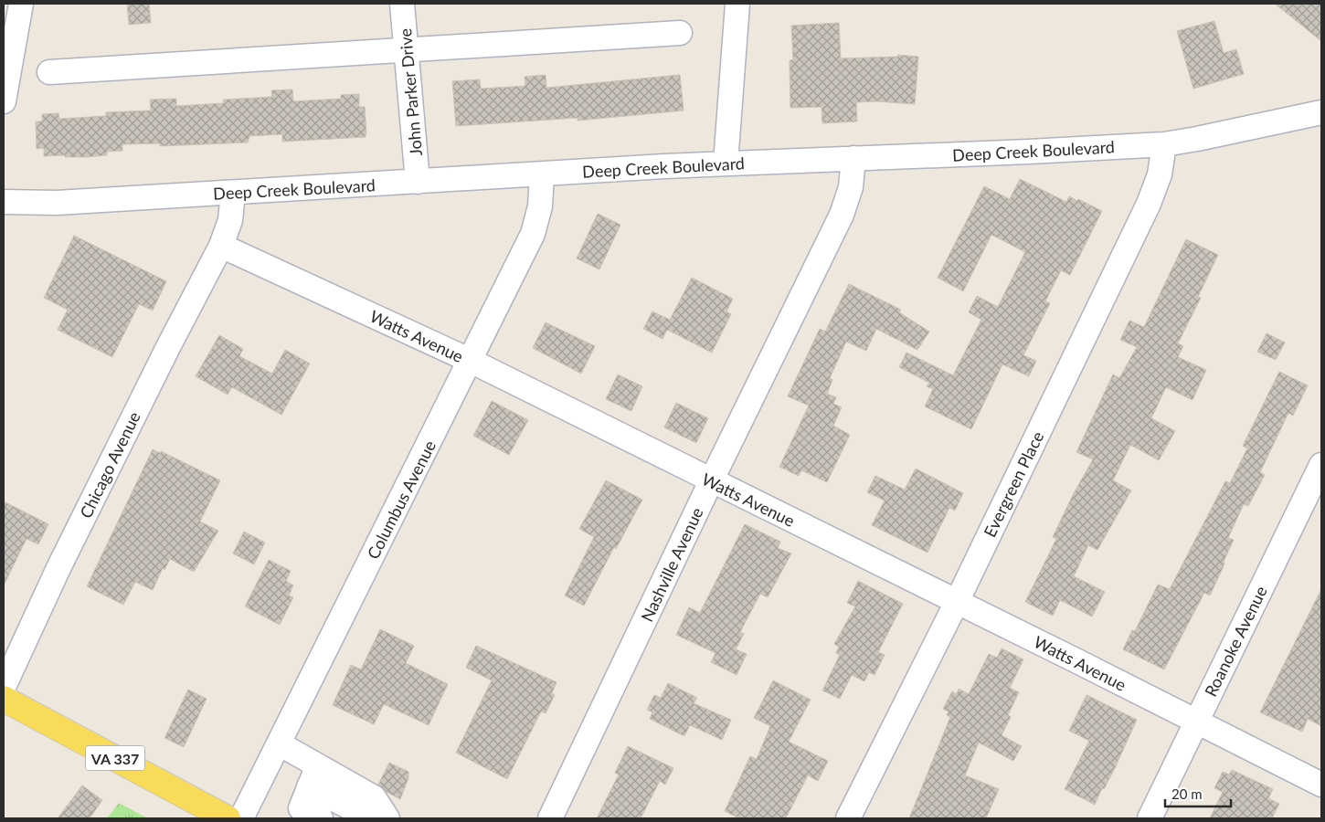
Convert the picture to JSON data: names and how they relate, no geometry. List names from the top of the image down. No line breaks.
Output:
{"streets":{"main road":["VA 337"],"street":["John Parker Drive","Deep Creek Boulevard","Watts Avenue","Chicago Avenue","Evergreen Place","Columbus Avenue","Nashville Avenue","Roanoke Avenue"]},"crossings":[["John Parker Drive","Deep Creek Boulevard"],["Deep Creek Boulevard","Evergreen Place"],["Deep Creek Boulevard","Columbus Avenue"],["Deep Creek Boulevard","Nashville Avenue"],["Watts Avenue","Chicago Avenue"],["Watts Avenue","Evergreen Place"],["Watts Avenue","Columbus Avenue"],["Watts Avenue","Nashville Avenue"],["Watts Avenue","Roanoke Avenue"]],"scale_bar":"20 m"}
